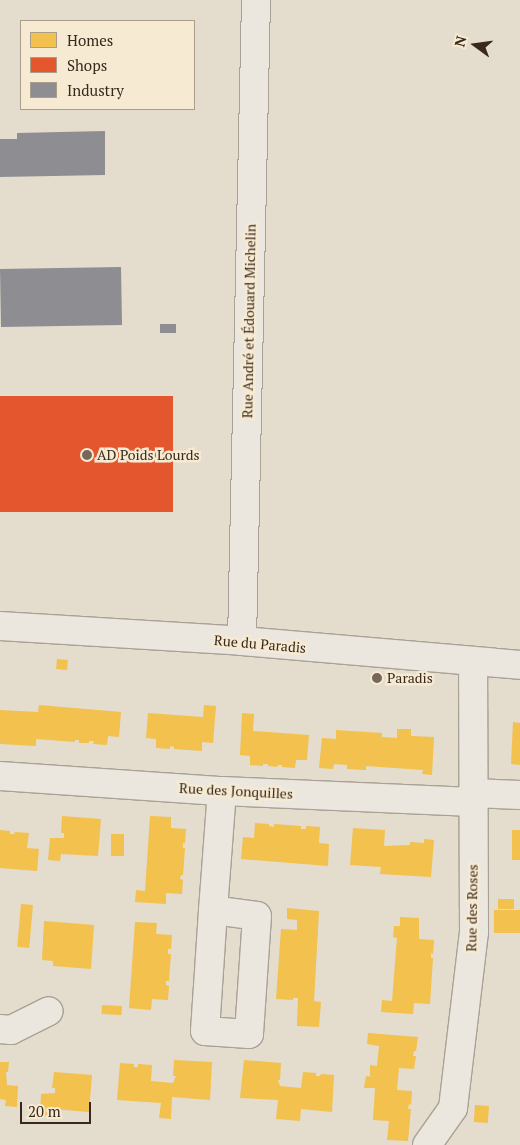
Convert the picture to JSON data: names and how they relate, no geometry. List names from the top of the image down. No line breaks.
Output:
{"streets":{"street":["Rue André et Édouard Michelin","Rue du Paradis","Rue des Jonquilles","Rue des Roses"]},"crossings":[["Rue André et Édouard Michelin","Rue du Paradis"],["Rue du Paradis","Rue des Roses"],["Rue des Jonquilles","Rue des Roses"]],"places":["AD Poids Lourds","Paradis"],"legend":["Homes","Shops","Industry"],"scale_bar":"20 m","north":"left"}
